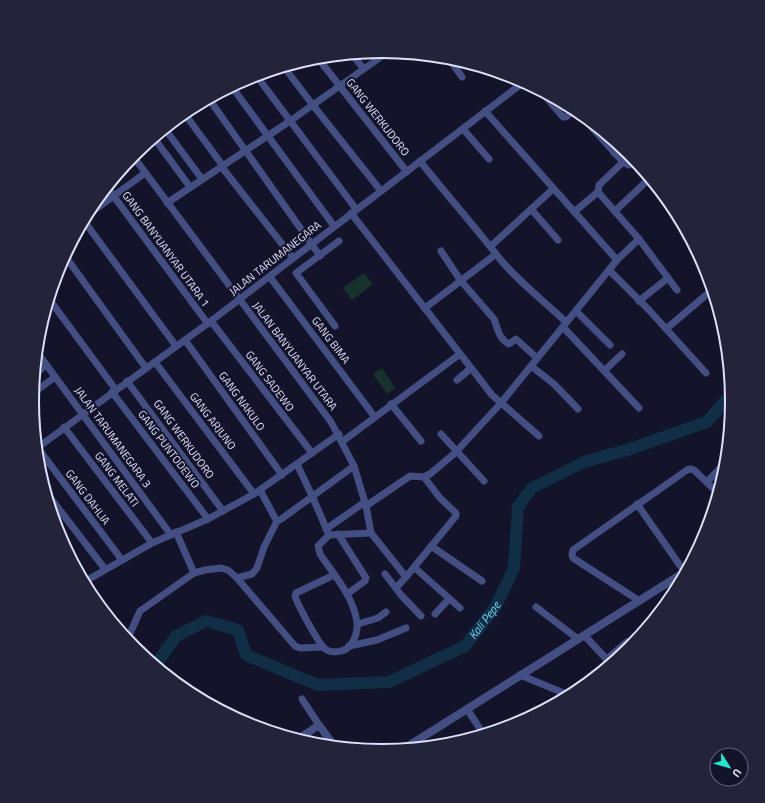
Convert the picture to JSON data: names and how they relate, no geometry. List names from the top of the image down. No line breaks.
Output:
{"streets":{"street":["GANG WERKUDORO","GANG BANYUANYAR UTARA 1","JALAN TARUMANEGARA","GANG BIMA","JALAN BANYUANYAR UTARA","GANG SADEWO","GANG NAKULO","GANG ARJUNO","JALAN TARUMANEGARA 3","GANG PUNTODEWO","GANG MELATI","GANG DAHLIA"]},"crossings":[["GANG WERKUDORO","JALAN TARUMANEGARA"],["GANG BANYUANYAR UTARA 1","JALAN TARUMANEGARA"],["GANG BANYUANYAR UTARA 1","GANG SADEWO"],["JALAN TARUMANEGARA","GANG BIMA"],["JALAN TARUMANEGARA","JALAN BANYUANYAR UTARA"],["JALAN TARUMANEGARA","GANG SADEWO"],["JALAN TARUMANEGARA","GANG NAKULO"],["JALAN TARUMANEGARA","GANG ARJUNO"],["JALAN TARUMANEGARA","JALAN TARUMANEGARA 3"],["JALAN TARUMANEGARA","GANG PUNTODEWO"],["JALAN TARUMANEGARA","GANG MELATI"]],"water":["Kali Pepe"],"north":"bottom right"}
